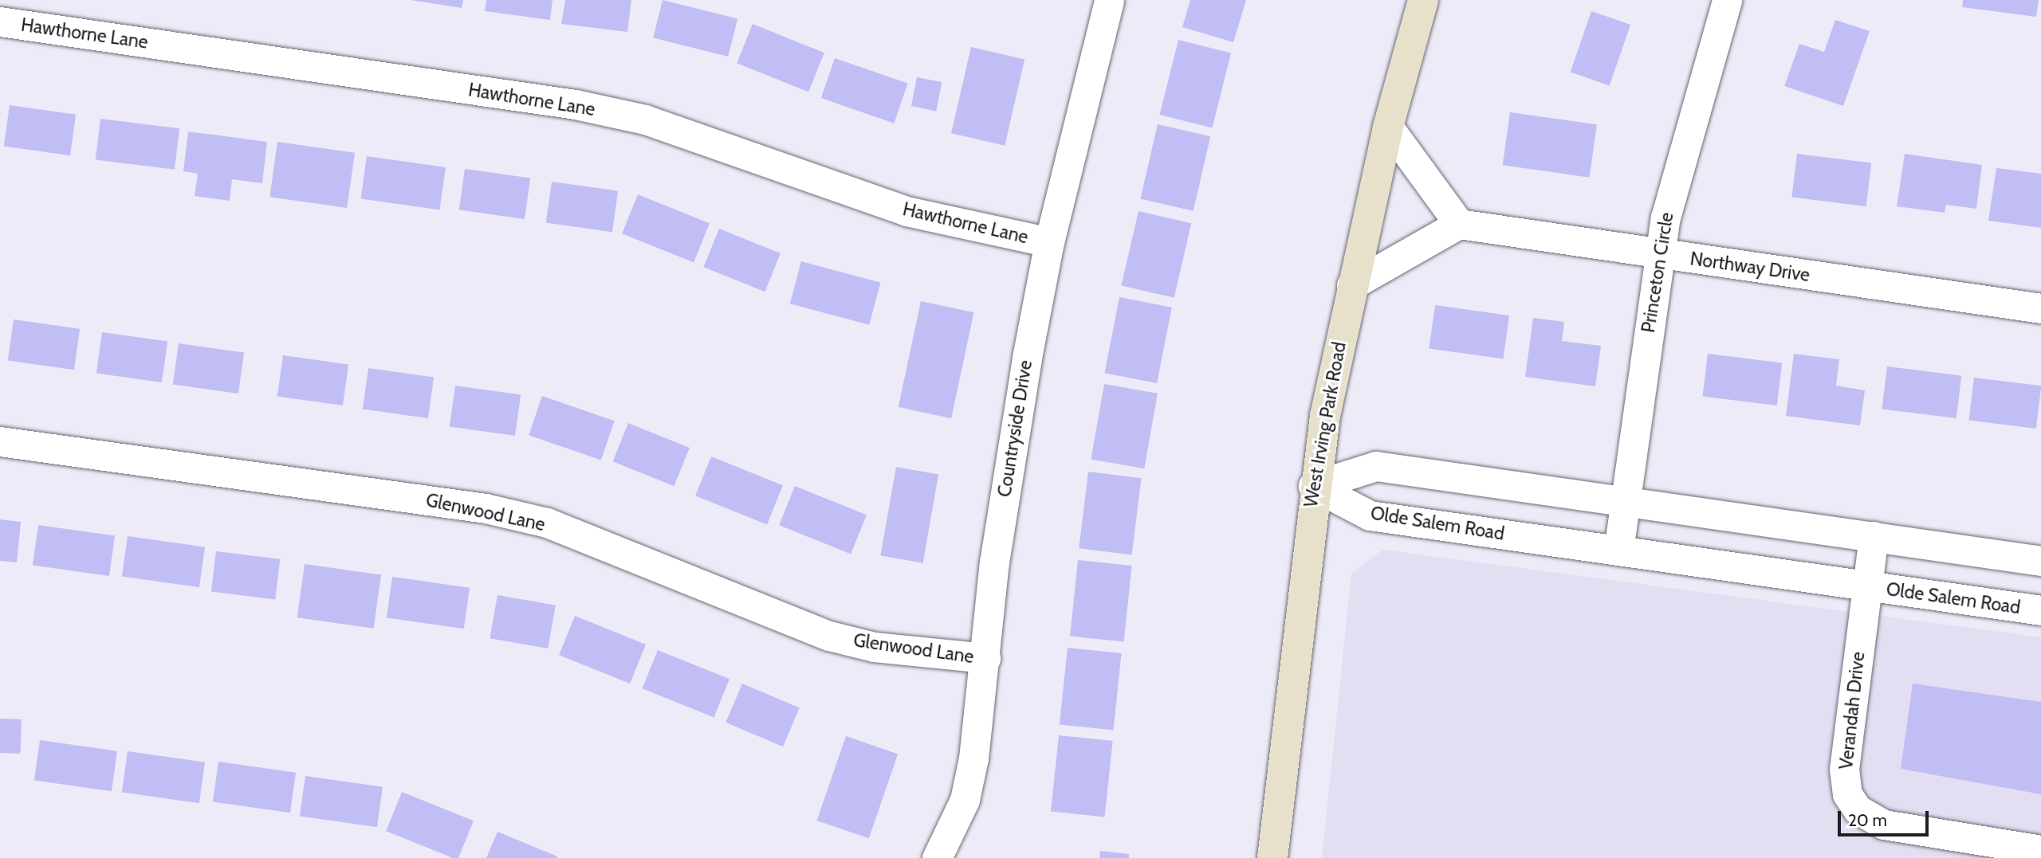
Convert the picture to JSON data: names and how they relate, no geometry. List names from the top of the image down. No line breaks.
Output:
{"streets":{"main road":["West Irving Park Road"],"street":["Hawthorne Lane","Northway Drive","Princeton Circle","Countryside Drive","Glenwood Lane","Olde Salem Road","Verandah Drive"]},"crossings":[["Hawthorne Lane","Countryside Drive"],["Northway Drive","Princeton Circle"],["Princeton Circle","Olde Salem Road"],["West Irving Park Road","Olde Salem Road"],["Countryside Drive","Glenwood Lane"],["Olde Salem Road","Verandah Drive"]],"scale_bar":"20 m"}
